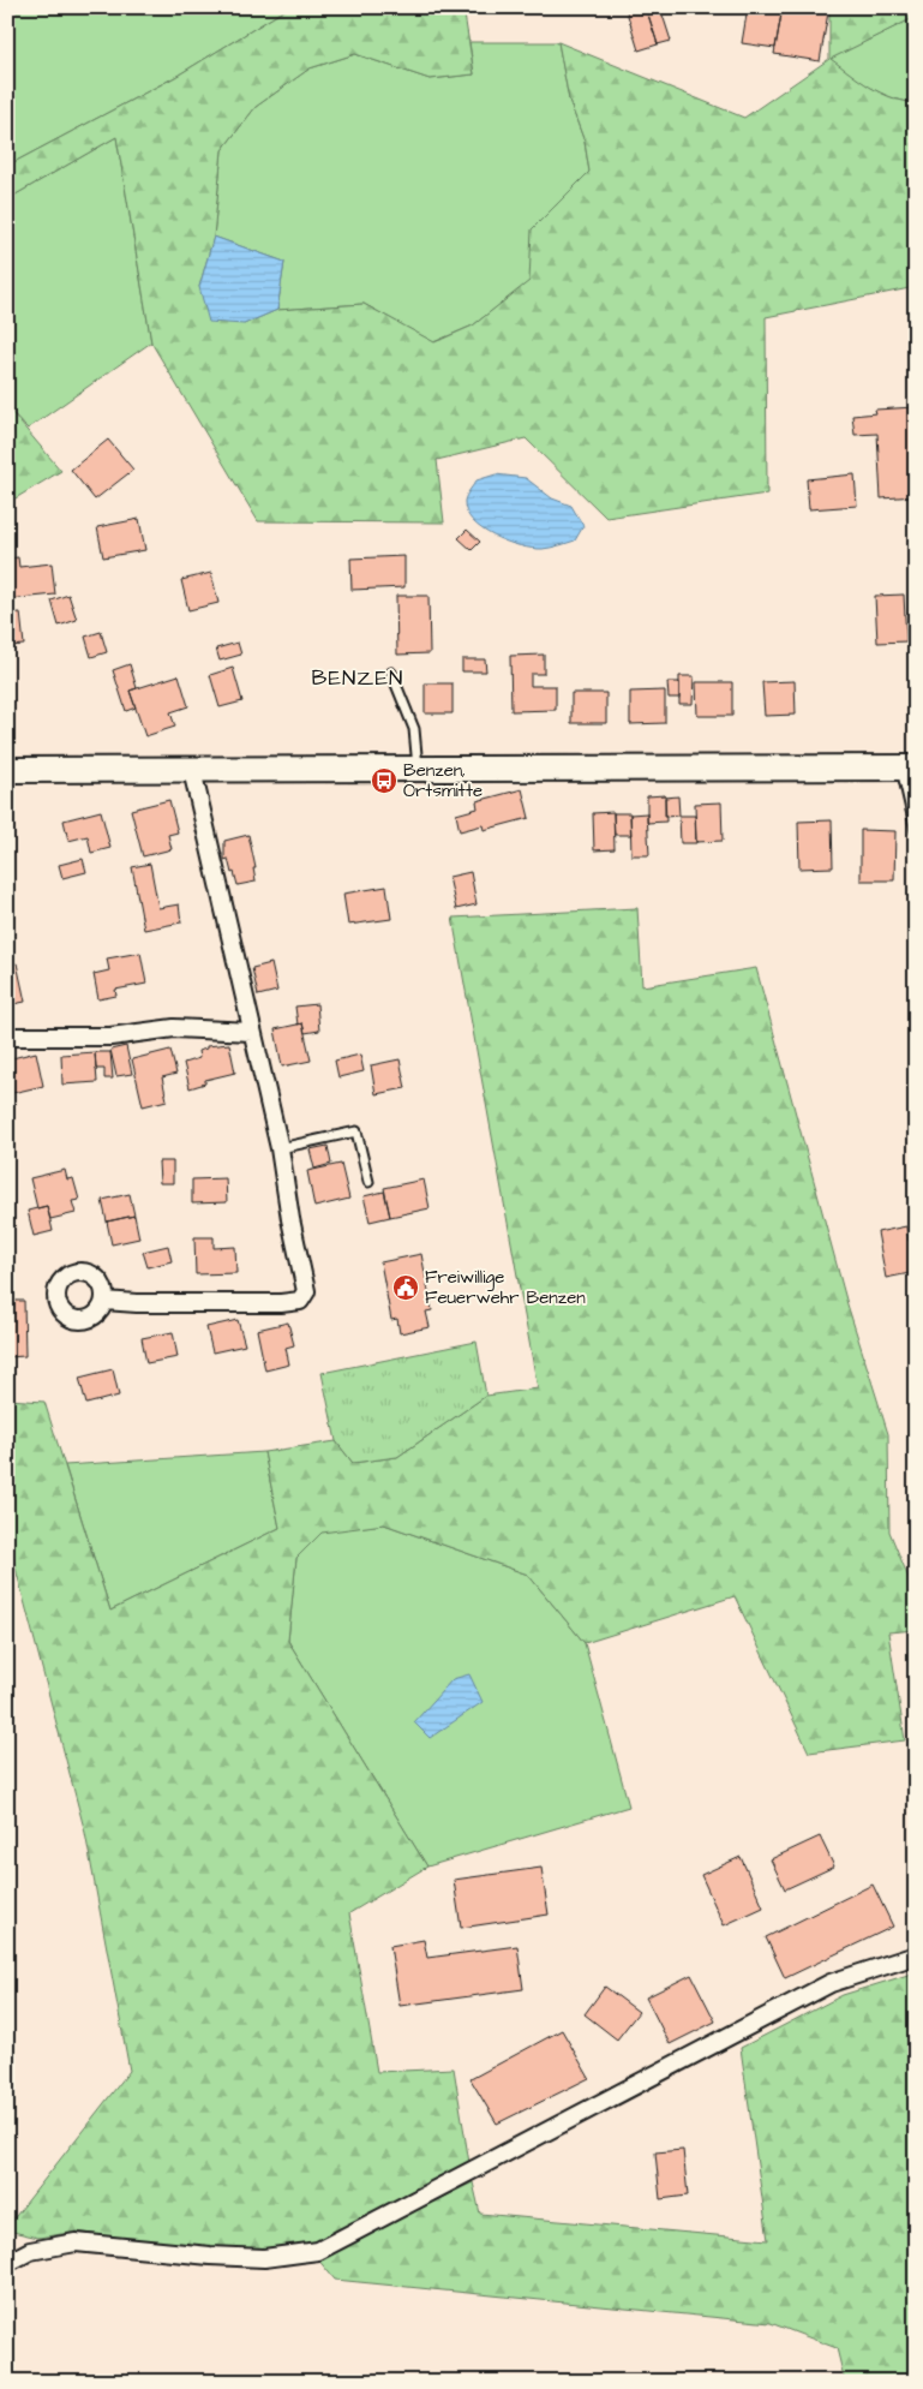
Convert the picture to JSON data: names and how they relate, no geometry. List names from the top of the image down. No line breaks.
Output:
{"districts":["BENZEN"],"places":{"bus stop":["Benzen, Ortsmitte"],"public building":["Freiwillige Feuerwehr Benzen"]}}
